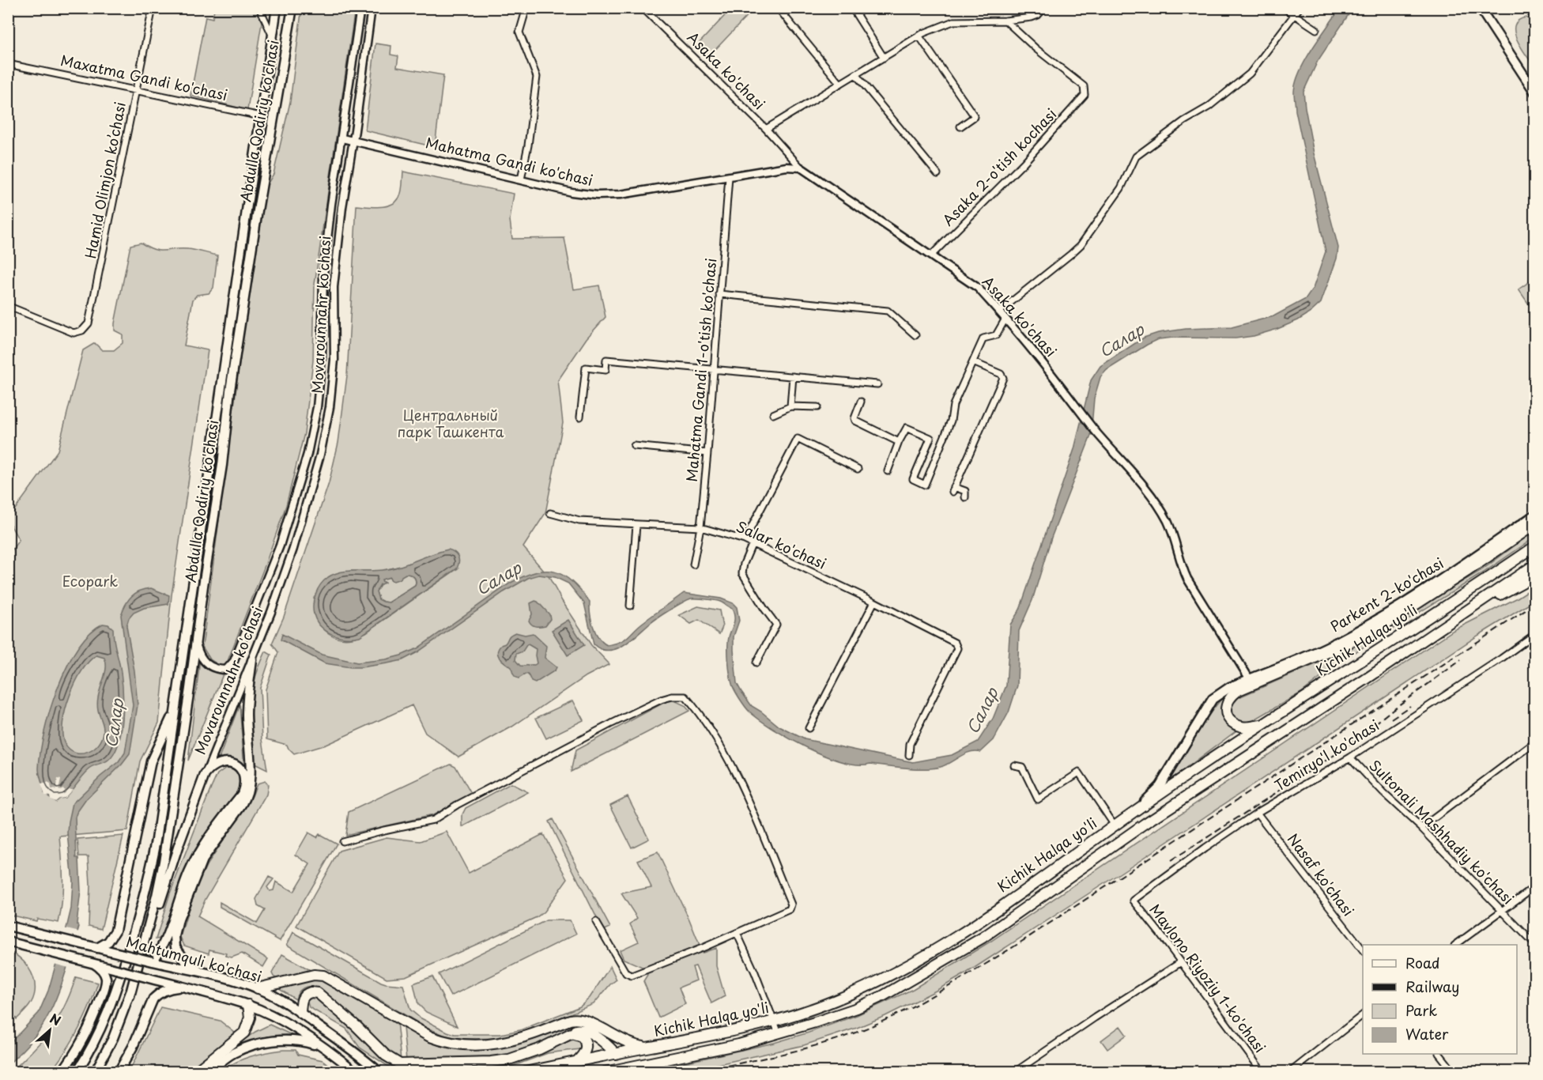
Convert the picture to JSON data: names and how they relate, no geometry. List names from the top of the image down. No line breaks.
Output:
{"streets":{"highway":["Kichik Halqa yo'li"],"main road":["Maxatma Gandi ko'chasi","Abdulla Qodiriy ko'chasi","Parkent 2-ko'chasi","Mahtumquli ko'chasi"],"street":["Asaka ko'chasi","Mahatma Gandi ko'chasi","Asaka 2-o'tish kochasi","Hamid Olimjon ko’chasi","Movarounnahr ko'chasi","Mahatma Gandi 1-o'tish ko'chasi","Salar ko'chasi","Temiryo'l ko'chasi","Sultonali Mashhadiy ko'chasi","Nasaf ko'chasi","Mavlono Riyoziy 1-ko'chasi"]},"crossings":[["Asaka ko'chasi","Mahatma Gandi ko'chasi"],["Asaka ko'chasi","Asaka 2-o'tish kochasi"],["Asaka ko'chasi","Parkent 2-ko'chasi"],["Maxatma Gandi ko'chasi","Abdulla Qodiriy ko'chasi"],["Maxatma Gandi ko'chasi","Hamid Olimjon ko’chasi"],["Abdulla Qodiriy ko'chasi","Movarounnahr ko'chasi"],["Mahatma Gandi ko'chasi","Movarounnahr ko'chasi"],["Mahatma Gandi ko'chasi","Mahatma Gandi 1-o'tish ko'chasi"],["Mahatma Gandi 1-o'tish ko'chasi","Salar ko'chasi"],["Parkent 2-ko'chasi","Kichik Halqa yo'li"],["Temiryo'l ko'chasi","Sultonali Mashhadiy ko'chasi"],["Temiryo'l ko'chasi","Nasaf ko'chasi"],["Temiryo'l ko'chasi","Mavlono Riyoziy 1-ko'chasi"]],"water":["Салар"],"parks":["Центральный парк Ташкента","Ecopark"],"legend":["Road","Railway","Park","Water"],"north":"top right"}
